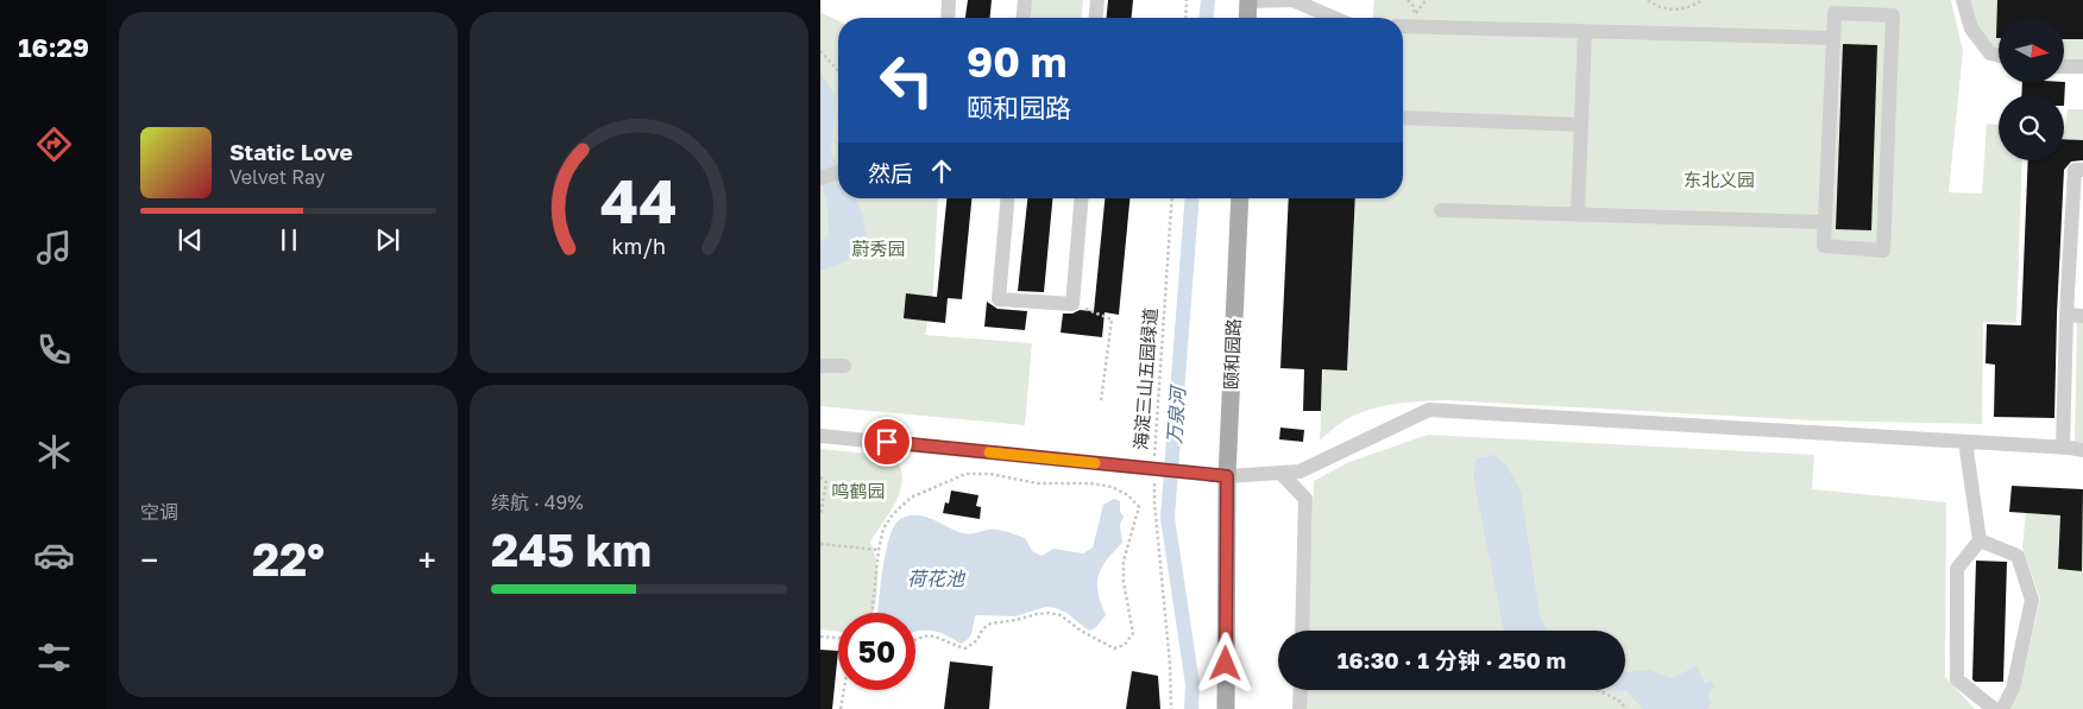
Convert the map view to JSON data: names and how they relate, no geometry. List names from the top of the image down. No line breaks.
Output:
{"streets":{"main road":["颐和园路"],"path":["海淀三山五园绿道"]},"water":["万泉河","荷花池"],"parks":["东北义园","蔚秀园","鸣鹤园"],"north":"right","page":{"tabs":"16:29","turn":["90 m","颐和园路"],"song":["Static Love","Velvet Ray"],"then":"然后","tile":["空调",["续航 · 49%","245 km"]],"heat":["−","22°","+"],"limit":"50","trip":"16:30 · 1 分钟 · 250 m","gauge":["44","km/h"]}}
